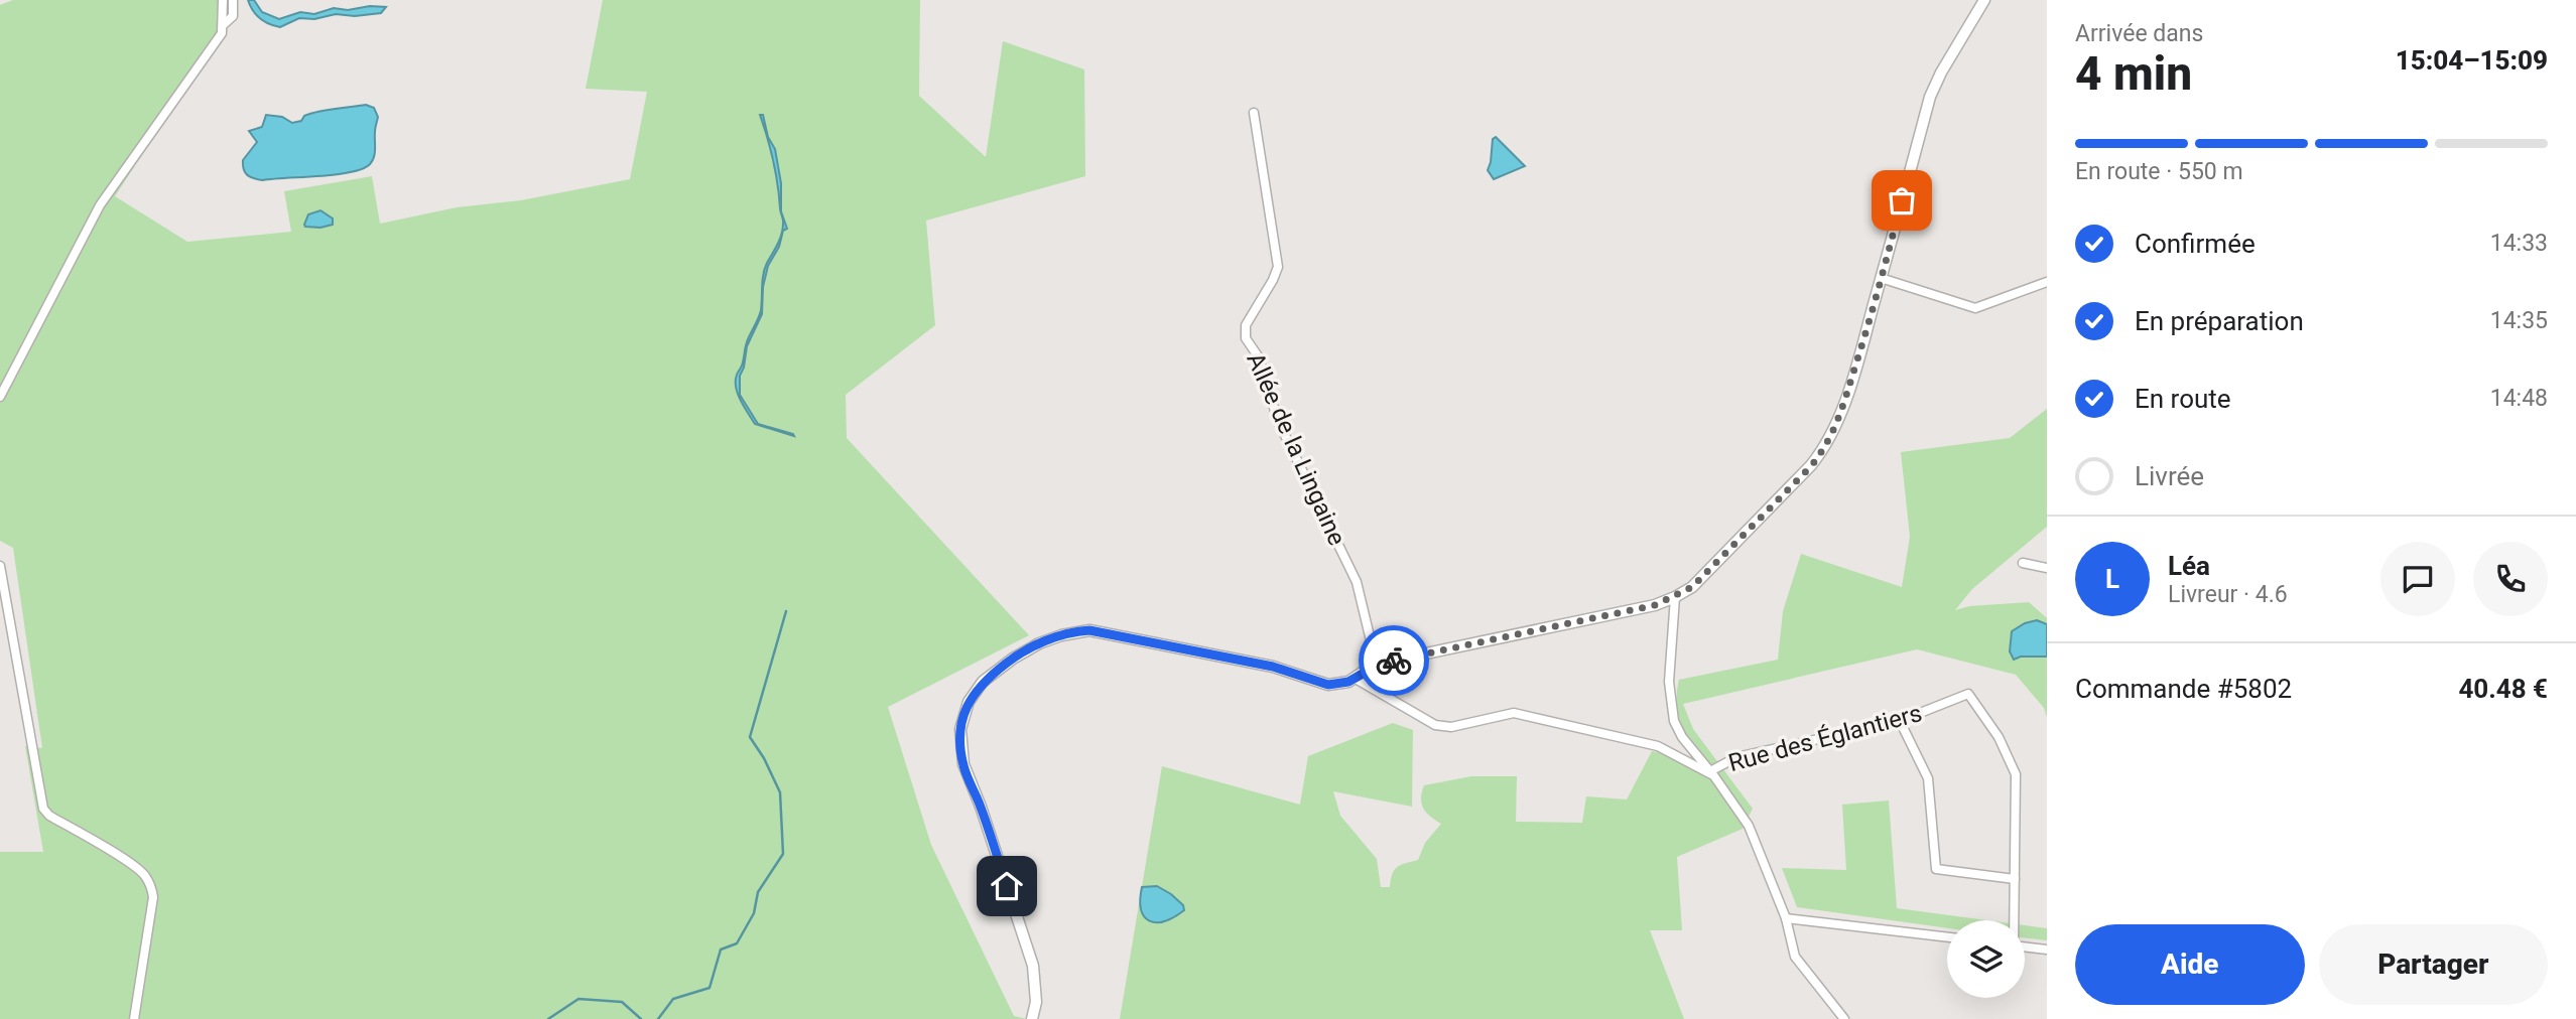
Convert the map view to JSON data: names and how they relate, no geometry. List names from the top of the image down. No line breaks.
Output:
{"streets":{"street":["Allée de la Lingaine","Rue des Églantiers"]},"page":{"heading":["4 min","Arrivée dans","15:04–15:09"],"panel":["Léa","Livreur · 4.6","Commande #5802","40.48 €"],"bar":"En route · 550 m","list":[["Confirmée","14:33"],["En préparation","14:35"],["En route","14:48"],"Livrée"],"round":"L","buttons":["Aide","Partager"]}}
